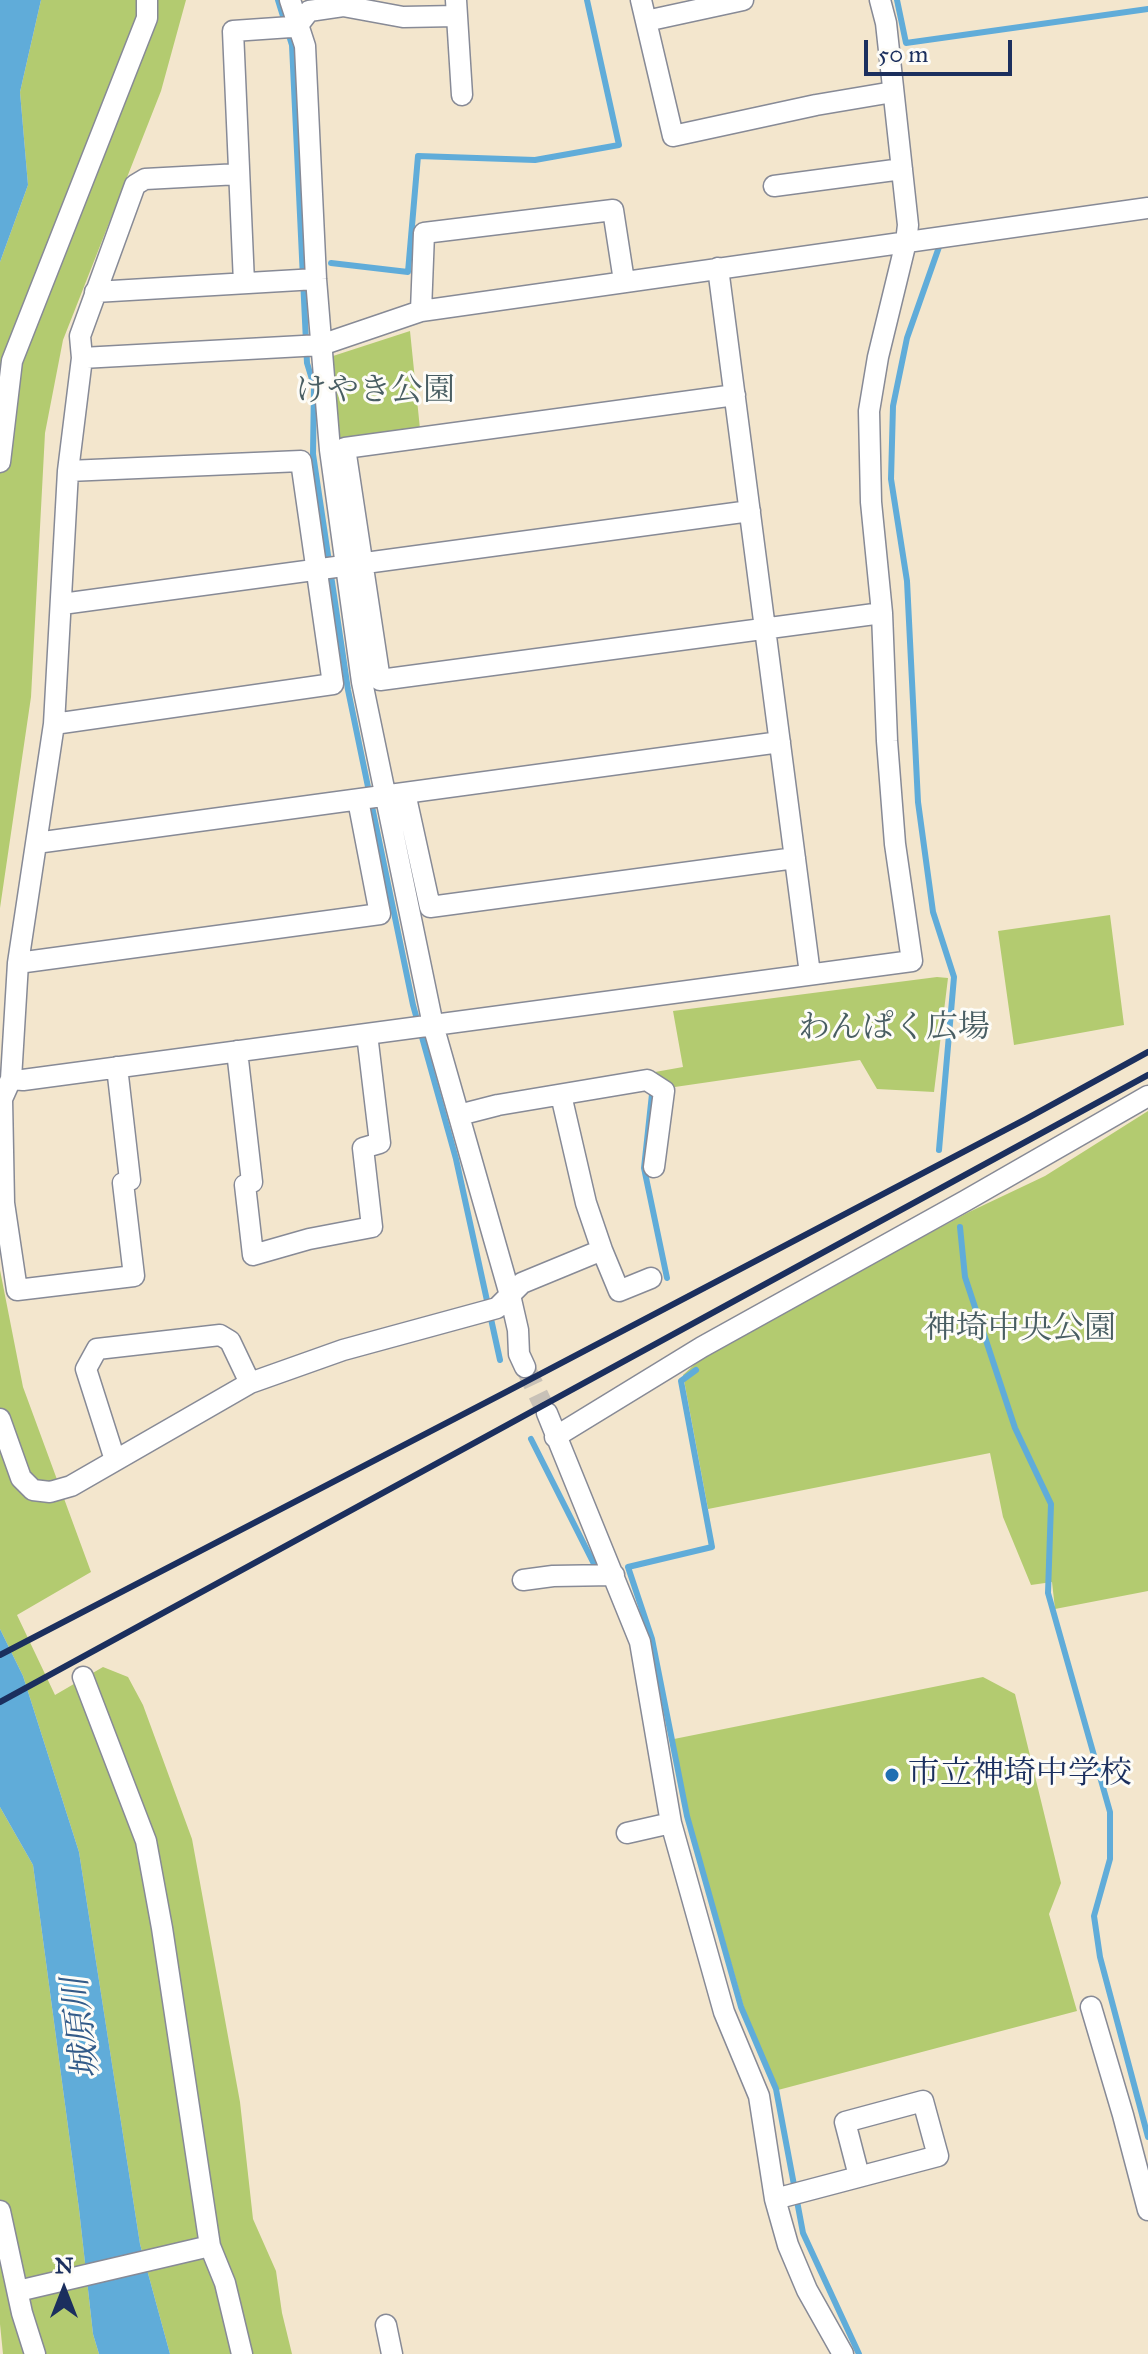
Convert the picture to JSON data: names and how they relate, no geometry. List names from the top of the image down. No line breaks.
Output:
{"water":["城原川"],"parks":["けやき公園","わんぱく広場","神埼中央公園"],"places":["市立神埼中学校"],"scale_bar":"50 m","north":"top"}
